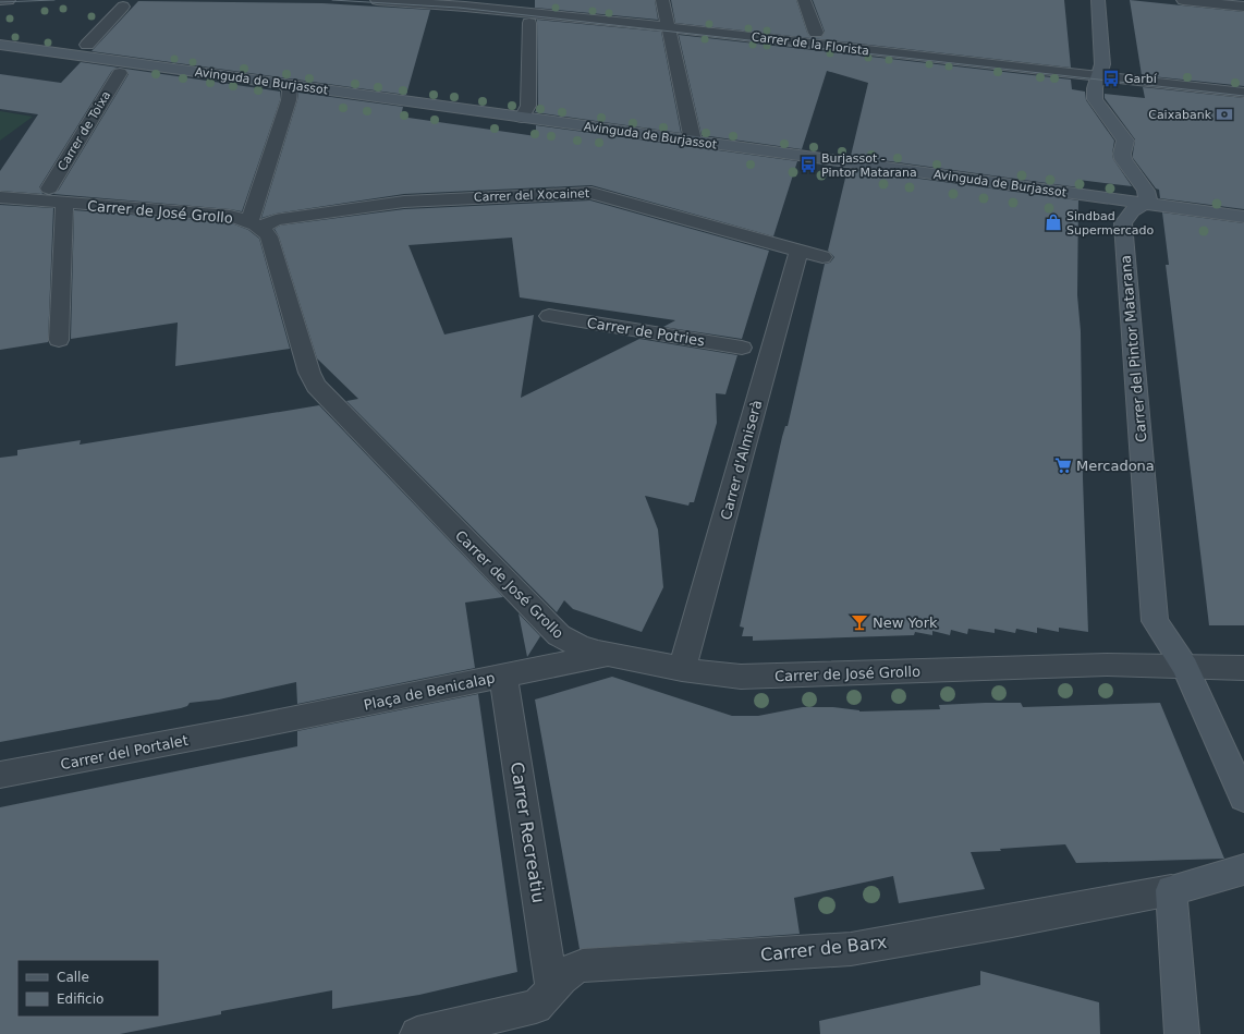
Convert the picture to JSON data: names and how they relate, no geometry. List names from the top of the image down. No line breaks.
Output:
{"streets":{"main road":["Avinguda de Burjassot","Carrer del Pintor Matarana","Carrer de Barx"],"street":["Carrer de la Florista","Carrer de Toixa","Carrer del Xocainet","Carrer de José Grollo","Carrer de Potries","Carrer d'Almiserà","Plaça de Benicalap","Carrer del Portalet","Carrer Recreatiu"]},"crossings":[["Avinguda de Burjassot","Carrer del Pintor Matarana"],["Carrer del Xocainet","Carrer de José Grollo"],["Carrer del Xocainet","Carrer d'Almiserà"],["Carrer de José Grollo","Carrer del Pintor Matarana"],["Carrer de José Grollo","Carrer d'Almiserà"],["Carrer de José Grollo","Plaça de Benicalap"],["Plaça de Benicalap","Carrer del Portalet"],["Plaça de Benicalap","Carrer Recreatiu"],["Carrer Recreatiu","Carrer de Barx"]],"places":{"bus stop":["Garbí","Burjassot - Pintor Matarana"],"bank":["Caixabank"],"shop":["Sindbad Supermercado"],"supermarket":["Mercadona"],"bar":["New York"]},"legend":["Calle","Edificio"]}
